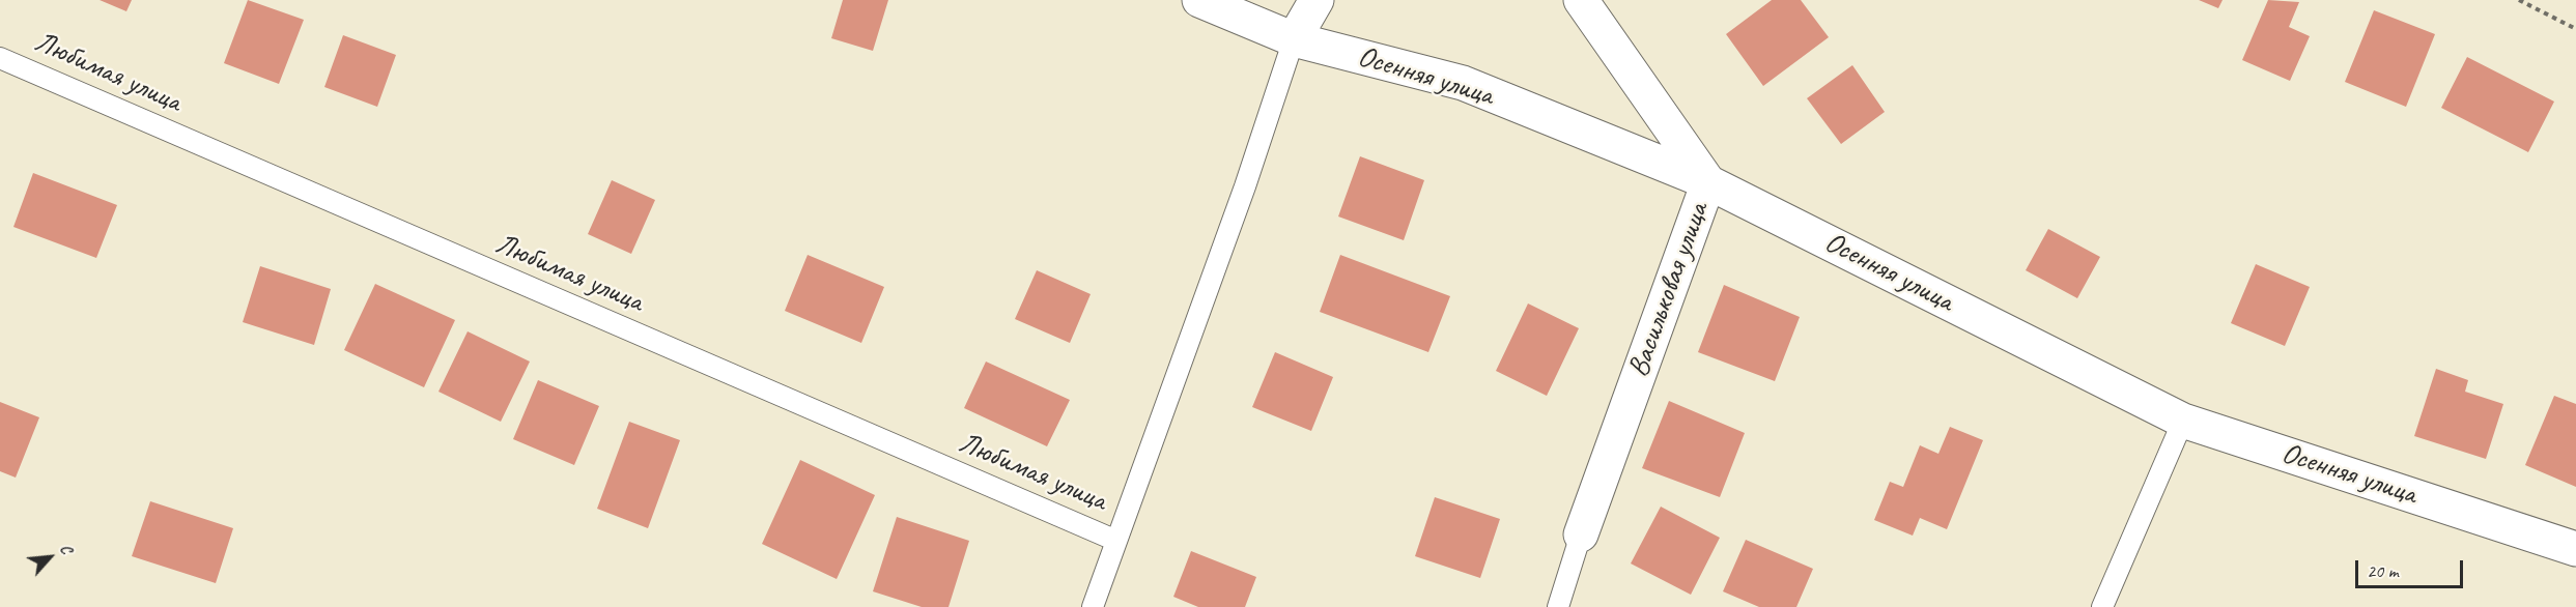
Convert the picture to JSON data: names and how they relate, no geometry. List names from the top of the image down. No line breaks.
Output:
{"streets":{"street":["Осенняя улица","Васильковая улица"],"lane":["Любимая улица"]},"crossings":[["Осенняя улица","Васильковая улица"]],"scale_bar":"20 m","north":"top right"}
